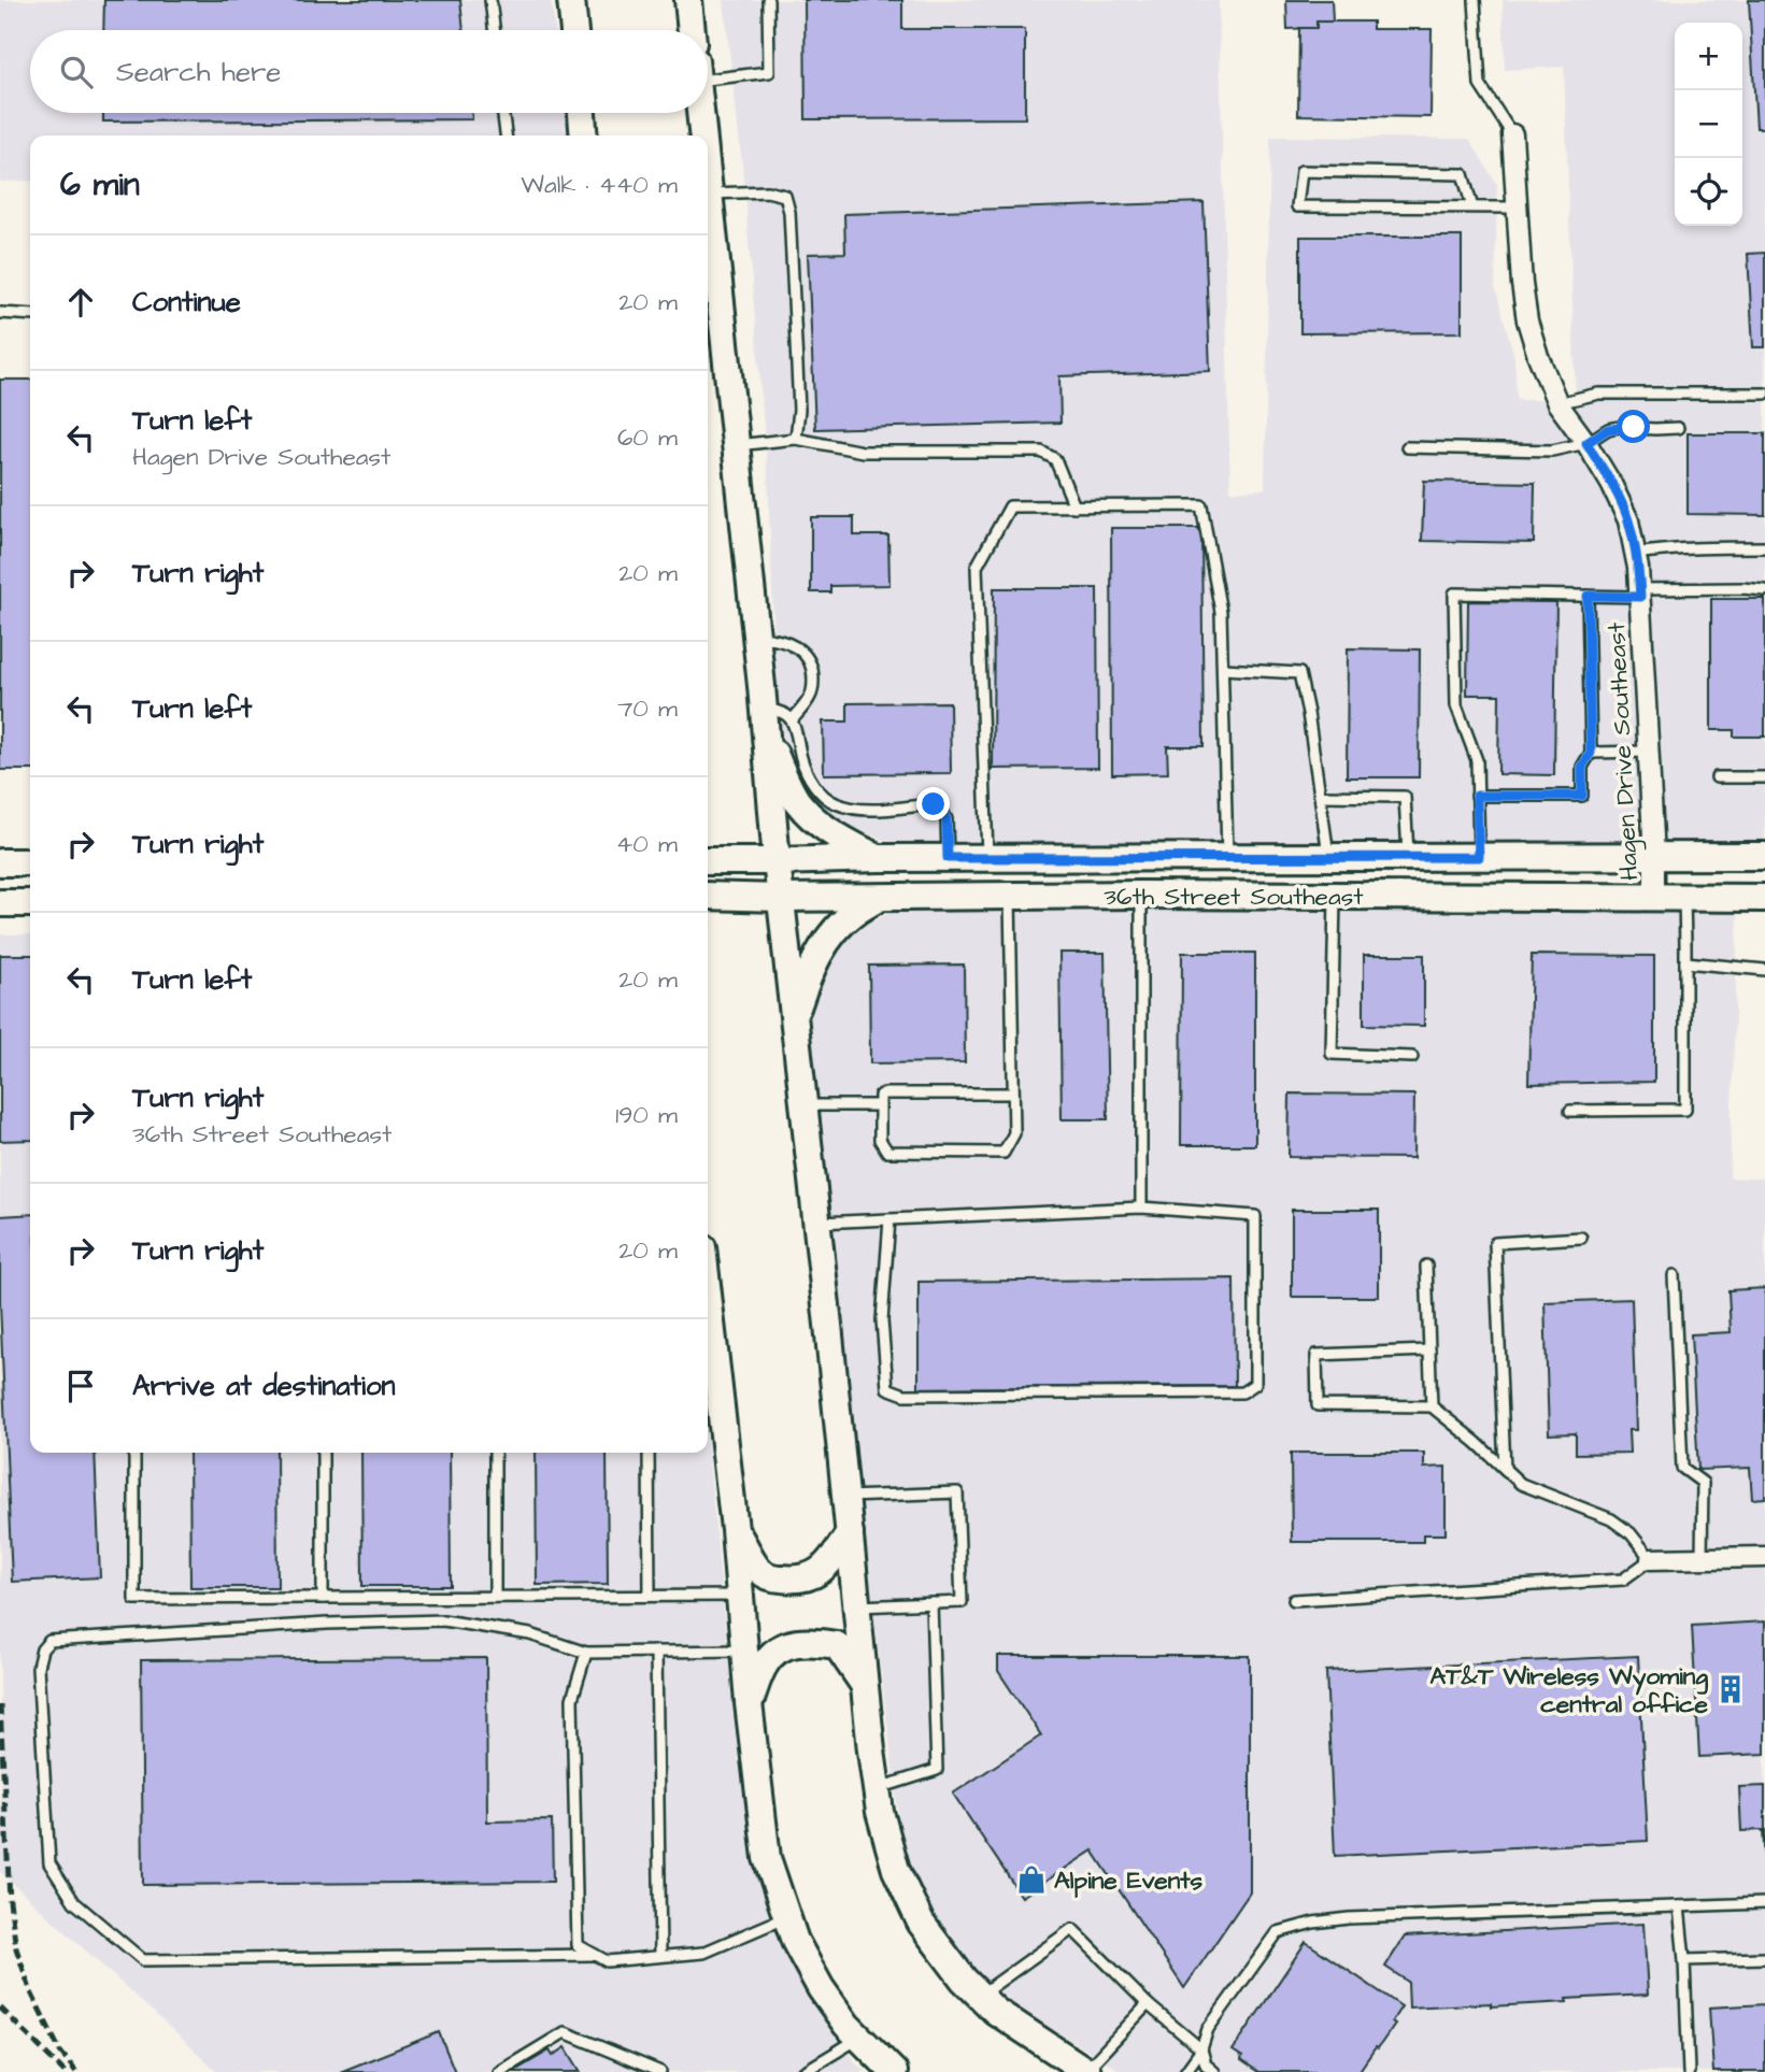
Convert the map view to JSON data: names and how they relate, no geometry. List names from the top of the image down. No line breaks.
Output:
{"streets":{"street":["Hagen Drive Southeast","36th Street Southeast"]},"crossings":[["Hagen Drive Southeast","36th Street Southeast"]],"places":{"building":["AT&T Wireless Wyoming central office"],"shop":["Alpine Events"]},"page":{"map_buttons":["+","−"],"search":"Search here","heading":["6 min","Walk · 440 m"],"list":[["Continue","20 m"],["Turn left","Hagen Drive Southeast","60 m"],["Turn right","20 m"],["Turn left","70 m"],["Turn right","40 m"],["Turn left","20 m"],["Turn right","36th Street Southeast","190 m"],["Turn right","20 m"],"Arrive at destination"]}}
